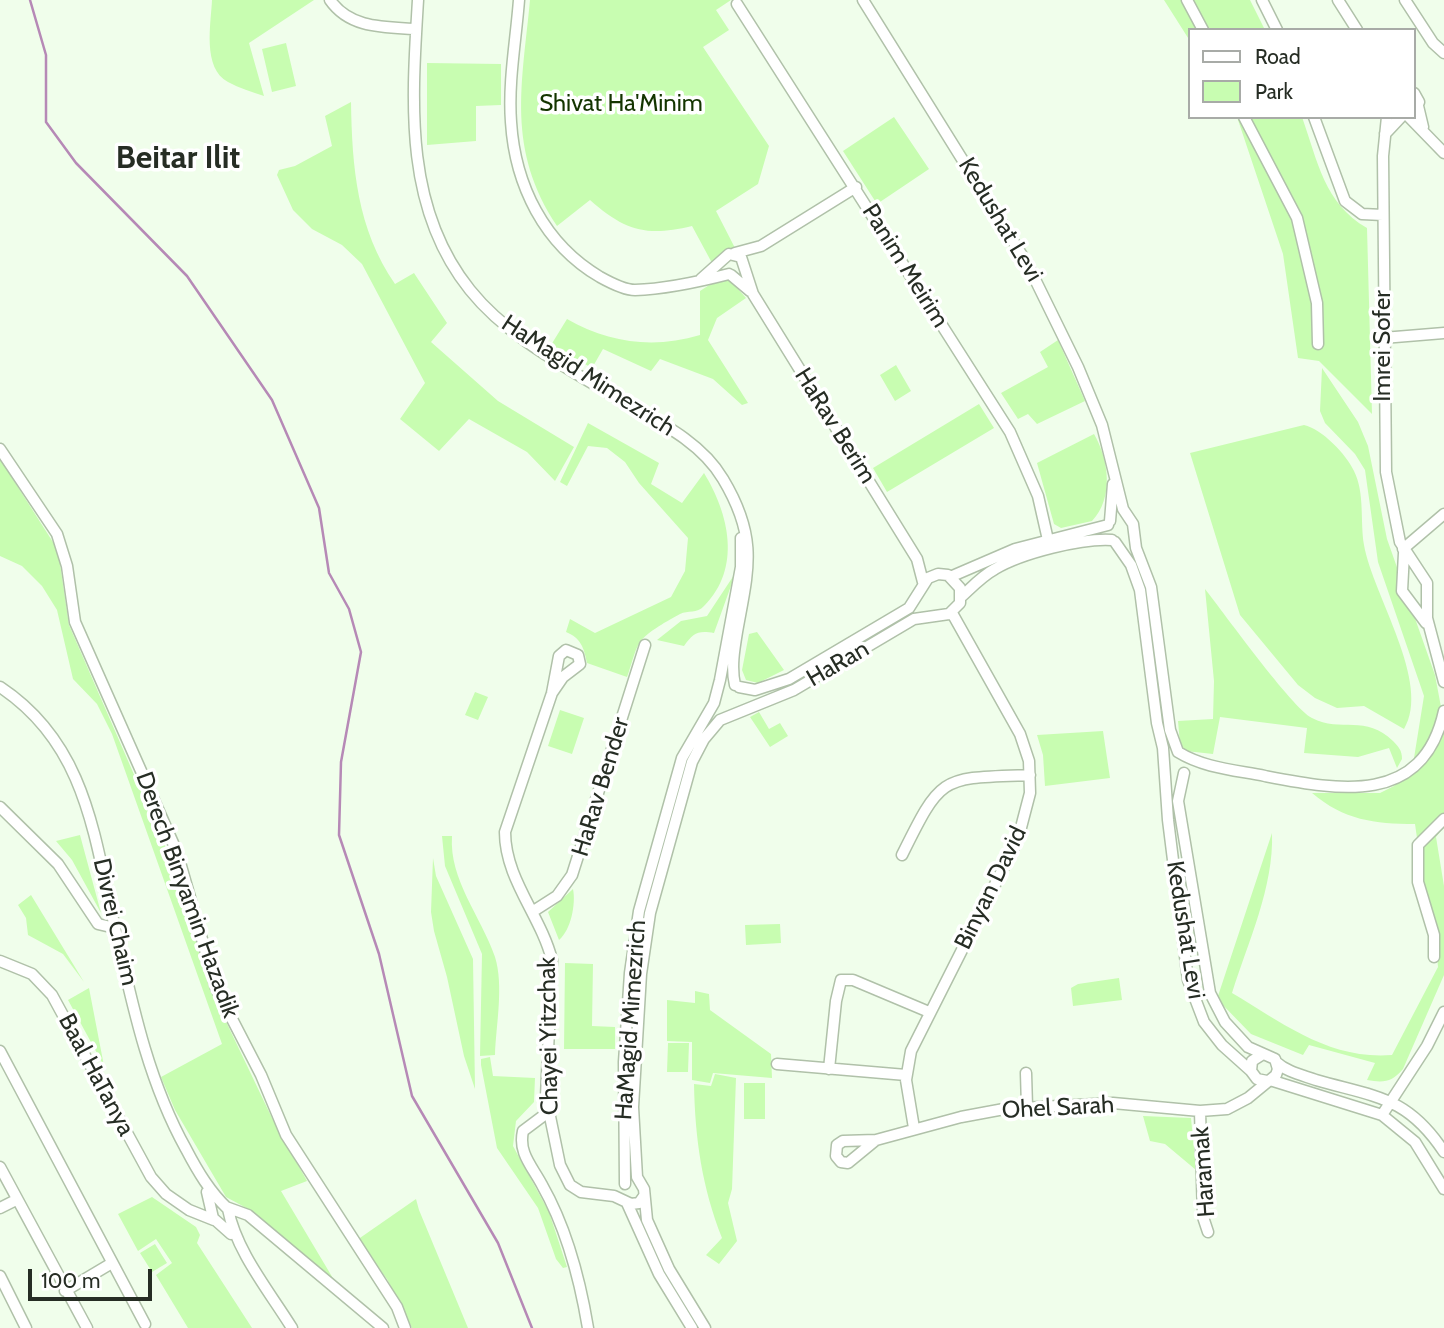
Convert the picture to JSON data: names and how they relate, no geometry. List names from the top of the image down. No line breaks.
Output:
{"streets":{"street":["Kedushat Levi","Panim Meirim","Imrei Sofer","HaMagid Mimezrich","HaRav Berim","HaRan","HaRav Bender","Binyan David","Derech Binyamin Hazadik","Divrei Chaim","Chayei Yitzchak","Baal HaTanya","Ohel Sarah","Haramak"]},"crossings":[["Kedushat Levi","Ohel Sarah"],["HaMagid Mimezrich","HaRan"],["HaMagid Mimezrich","Chayei Yitzchak"],["HaRav Berim","HaRan"],["HaRav Berim","Binyan David"],["HaRan","Binyan David"],["HaRav Bender","Chayei Yitzchak"],["Binyan David","Ohel Sarah"],["Divrei Chaim","Baal HaTanya"],["Ohel Sarah","Haramak"]],"districts":["Beitar Ilit"],"parks":["Shivat Ha'Minim"],"legend":["Road","Park"],"scale_bar":"100 m"}
